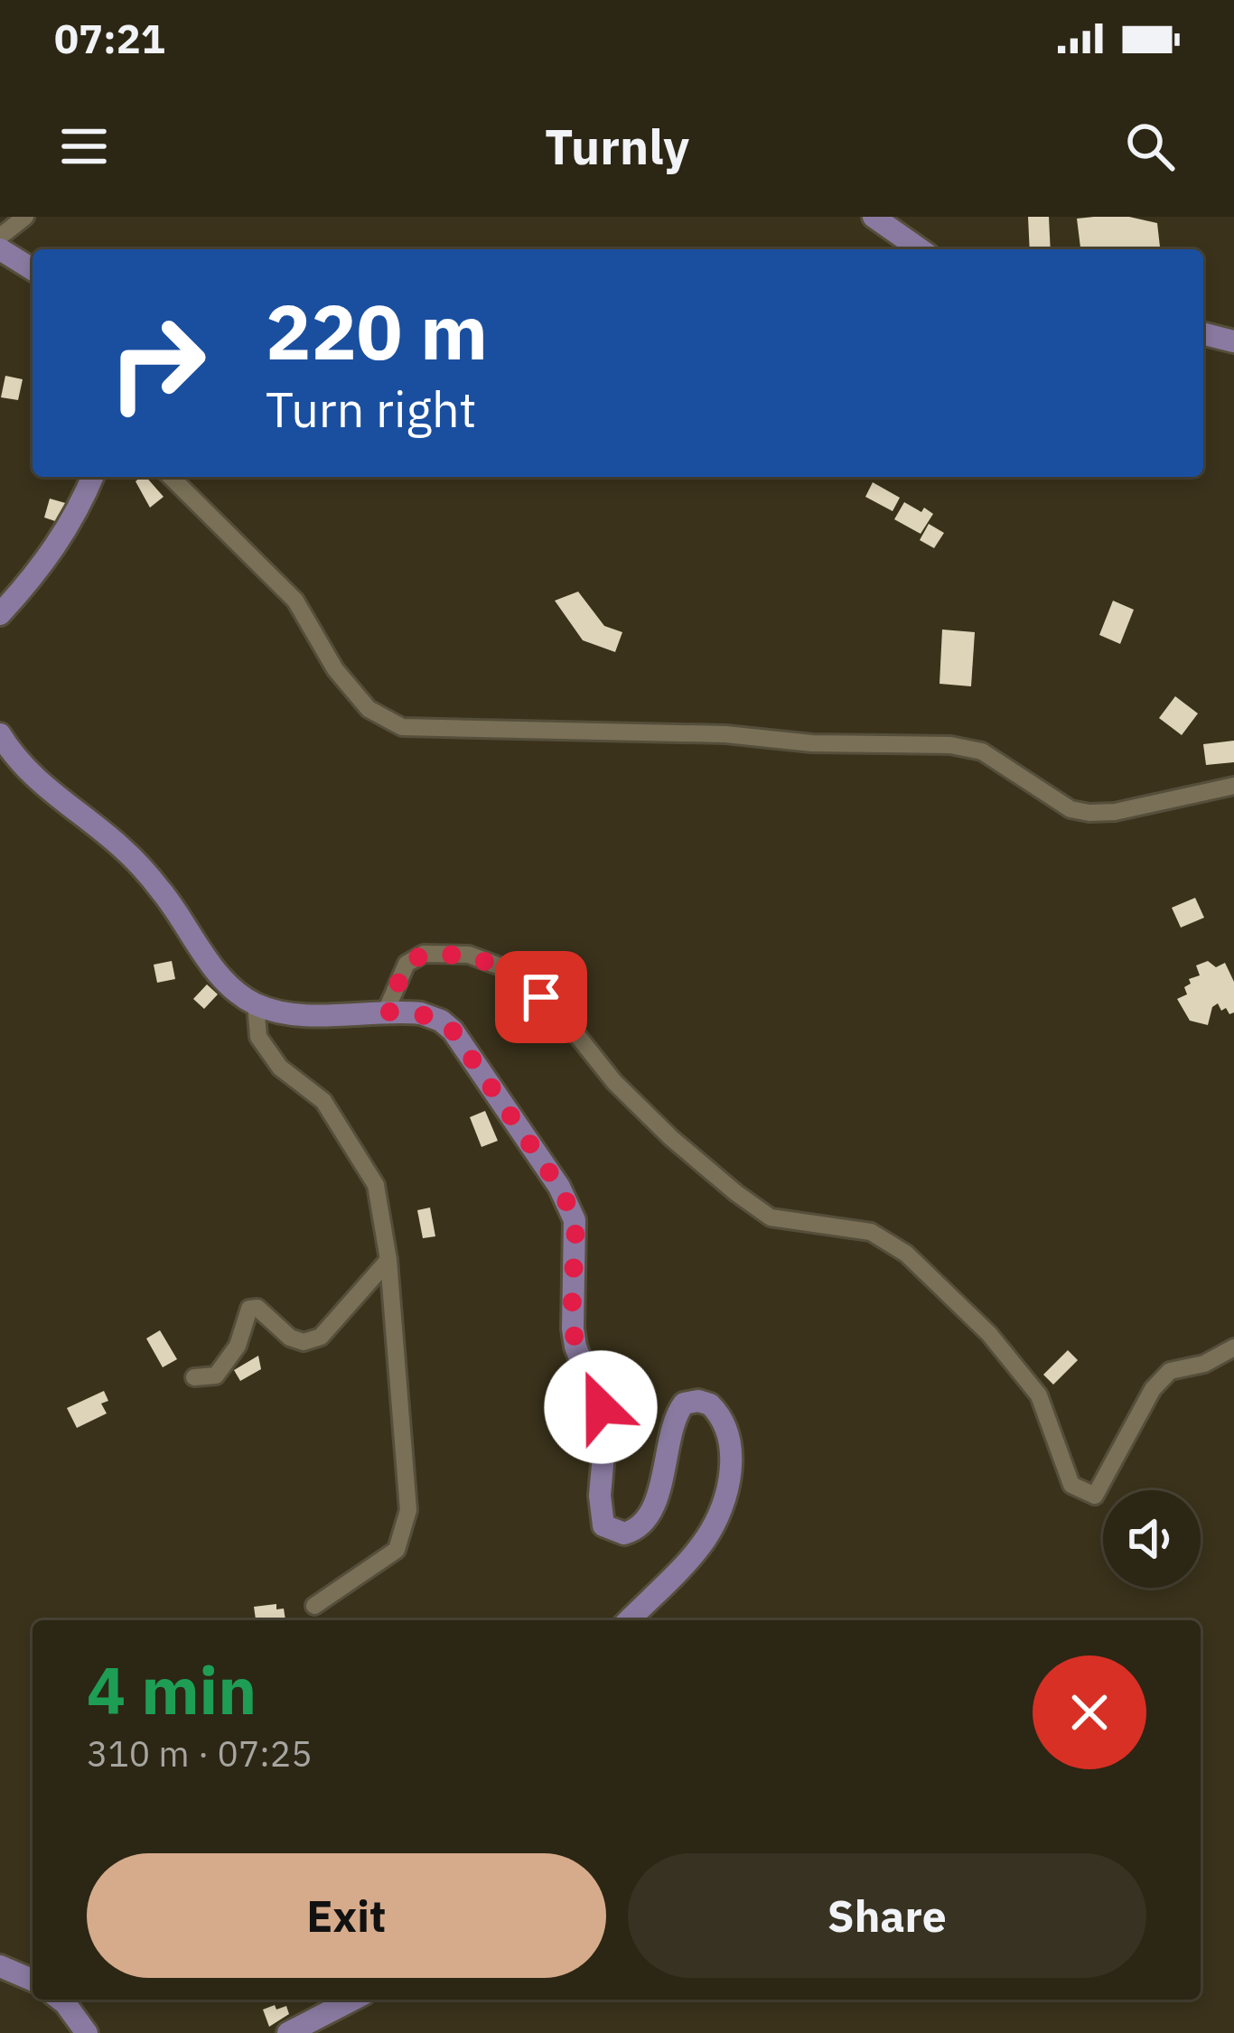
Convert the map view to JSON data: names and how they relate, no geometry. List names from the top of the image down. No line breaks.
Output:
{"page":{"status":"07:21","header":"Turnly","turn":["220 m","Turn right"],"heading":["4 min","310 m · 07:25"],"buttons":["Exit","Share"]}}
